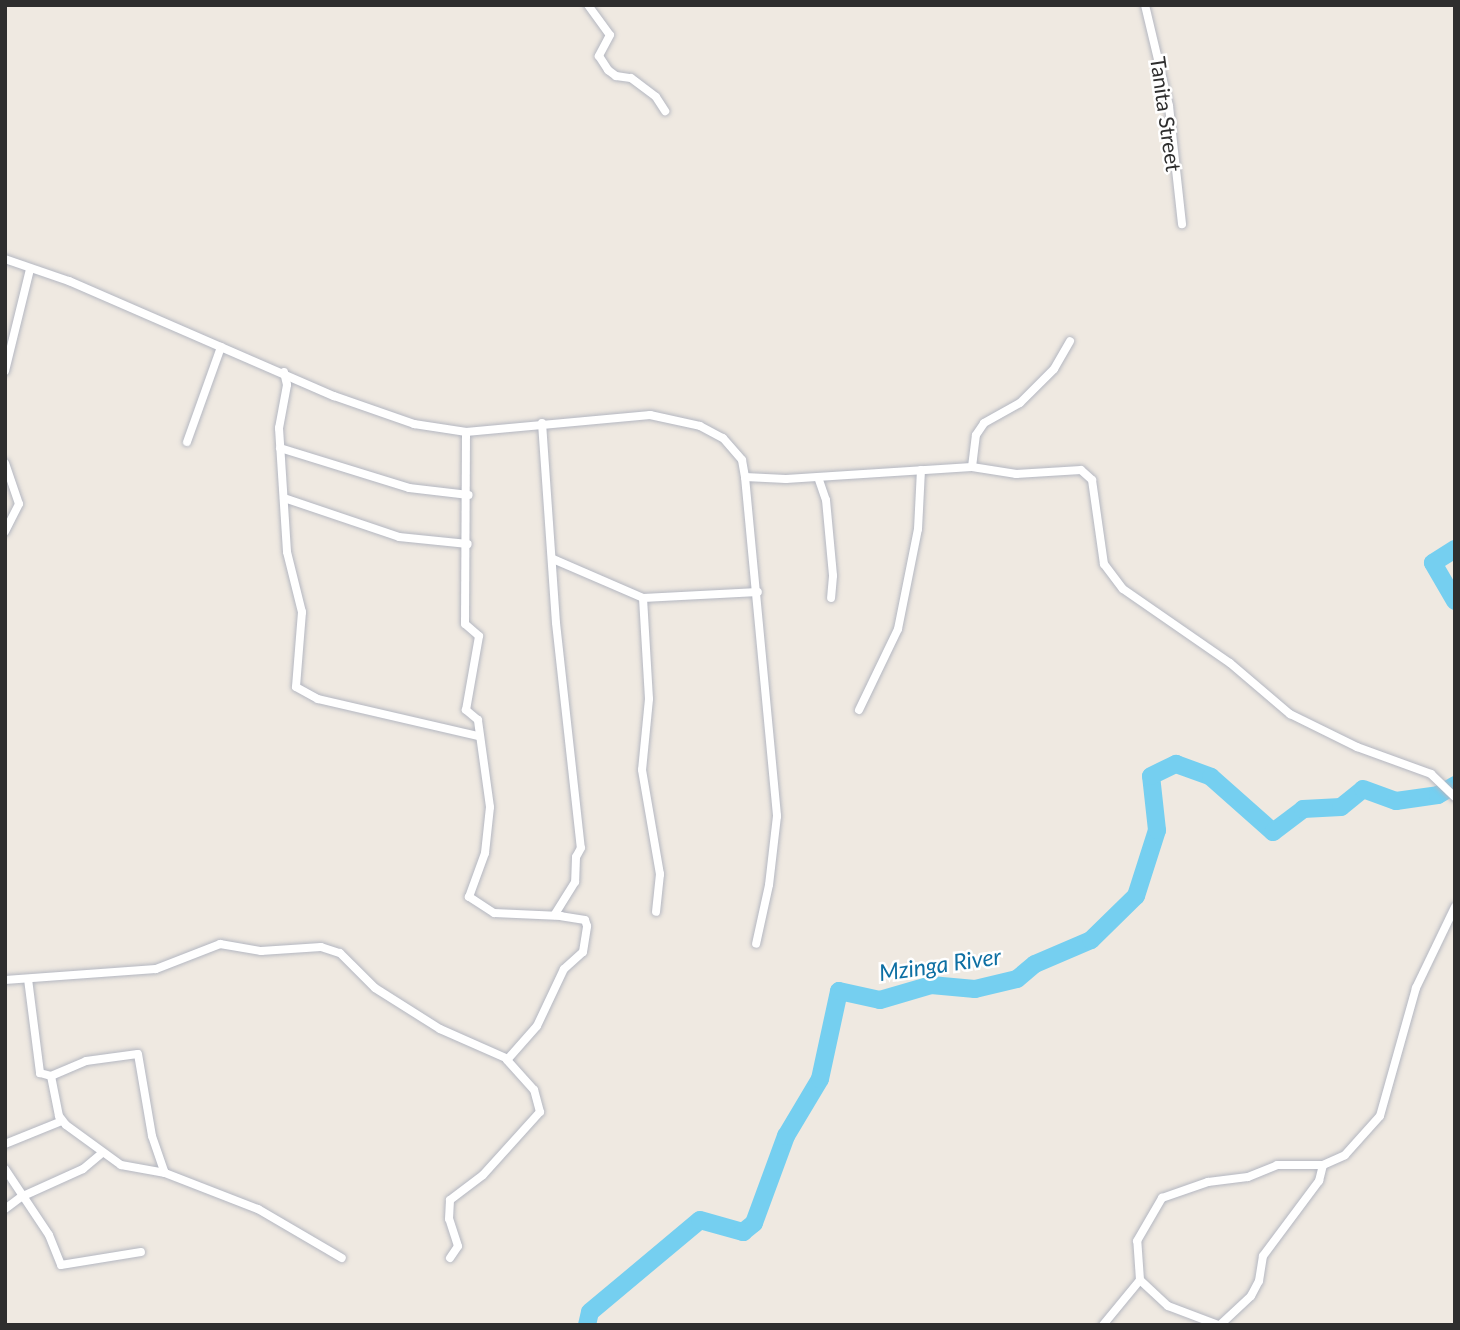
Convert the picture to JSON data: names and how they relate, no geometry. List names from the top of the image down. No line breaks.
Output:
{"streets":{"street":["Tanita Street"]},"water":["Mzinga River"]}
